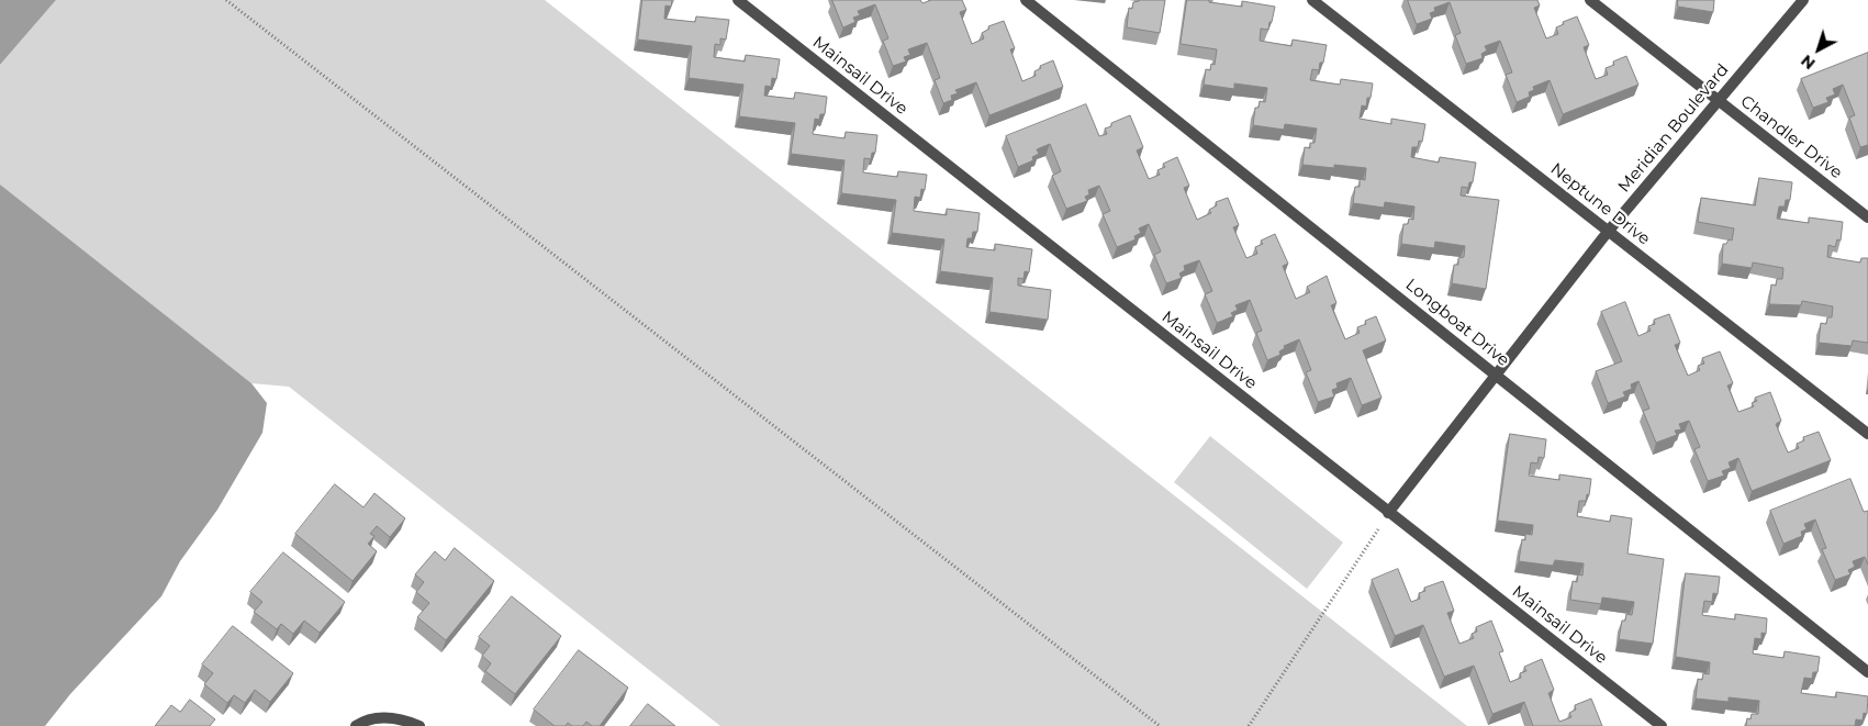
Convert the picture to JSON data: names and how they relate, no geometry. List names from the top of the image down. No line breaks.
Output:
{"streets":{"street":["Mainsail Drive","Meridian Boulevard","Chandler Drive","Neptune Drive","Longboat Drive"]},"crossings":[["Mainsail Drive","Meridian Boulevard"],["Meridian Boulevard","Chandler Drive"],["Meridian Boulevard","Neptune Drive"],["Meridian Boulevard","Longboat Drive"]],"north":"bottom left"}
